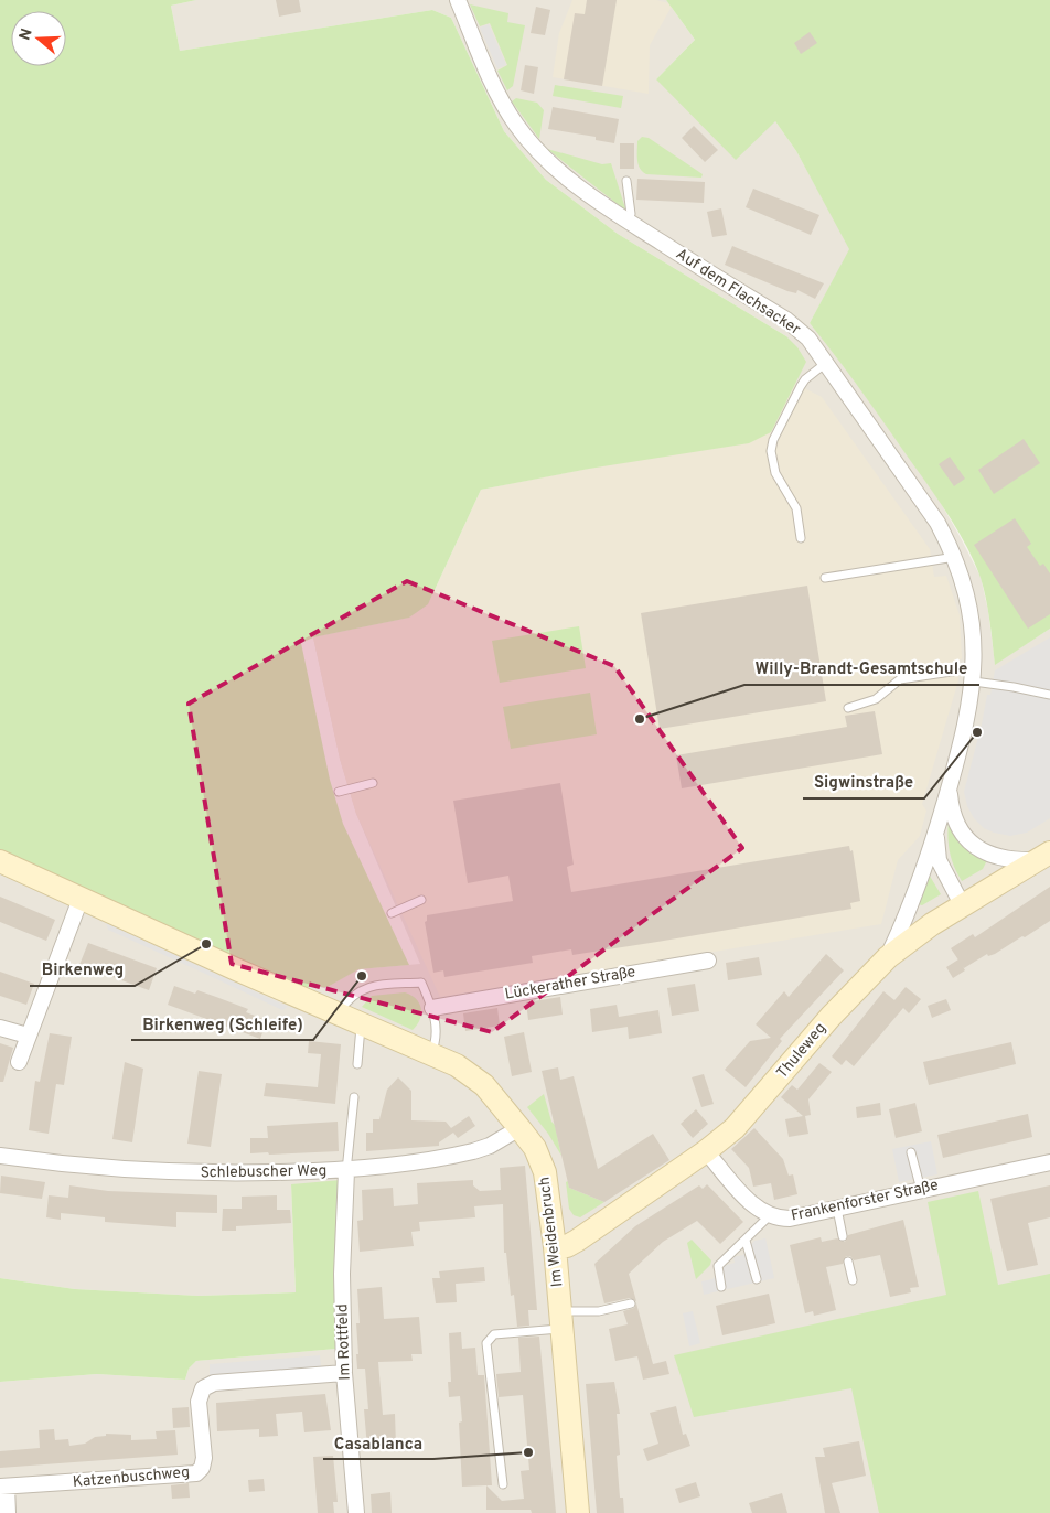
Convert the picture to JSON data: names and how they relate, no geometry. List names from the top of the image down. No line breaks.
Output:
{"streets":{"street":["Auf dem Flachsacker","Lückerather Straße","Thuleweg","Schlebuscher Weg","Frankenforster Straße","Im Weidenbruch","Im Rottfeld","Katzenbuschweg"]},"crossings":[["Auf dem Flachsacker","Thuleweg"],["Thuleweg","Frankenforster Straße"],["Thuleweg","Im Weidenbruch"],["Schlebuscher Weg","Im Weidenbruch"],["Schlebuscher Weg","Im Rottfeld"],["Im Rottfeld","Katzenbuschweg"]],"places":["Willy-Brandt-Gesamtschule","Sigwinstraße","Birkenweg","Birkenweg (Schleife)","Casablanca"],"north":"left"}
